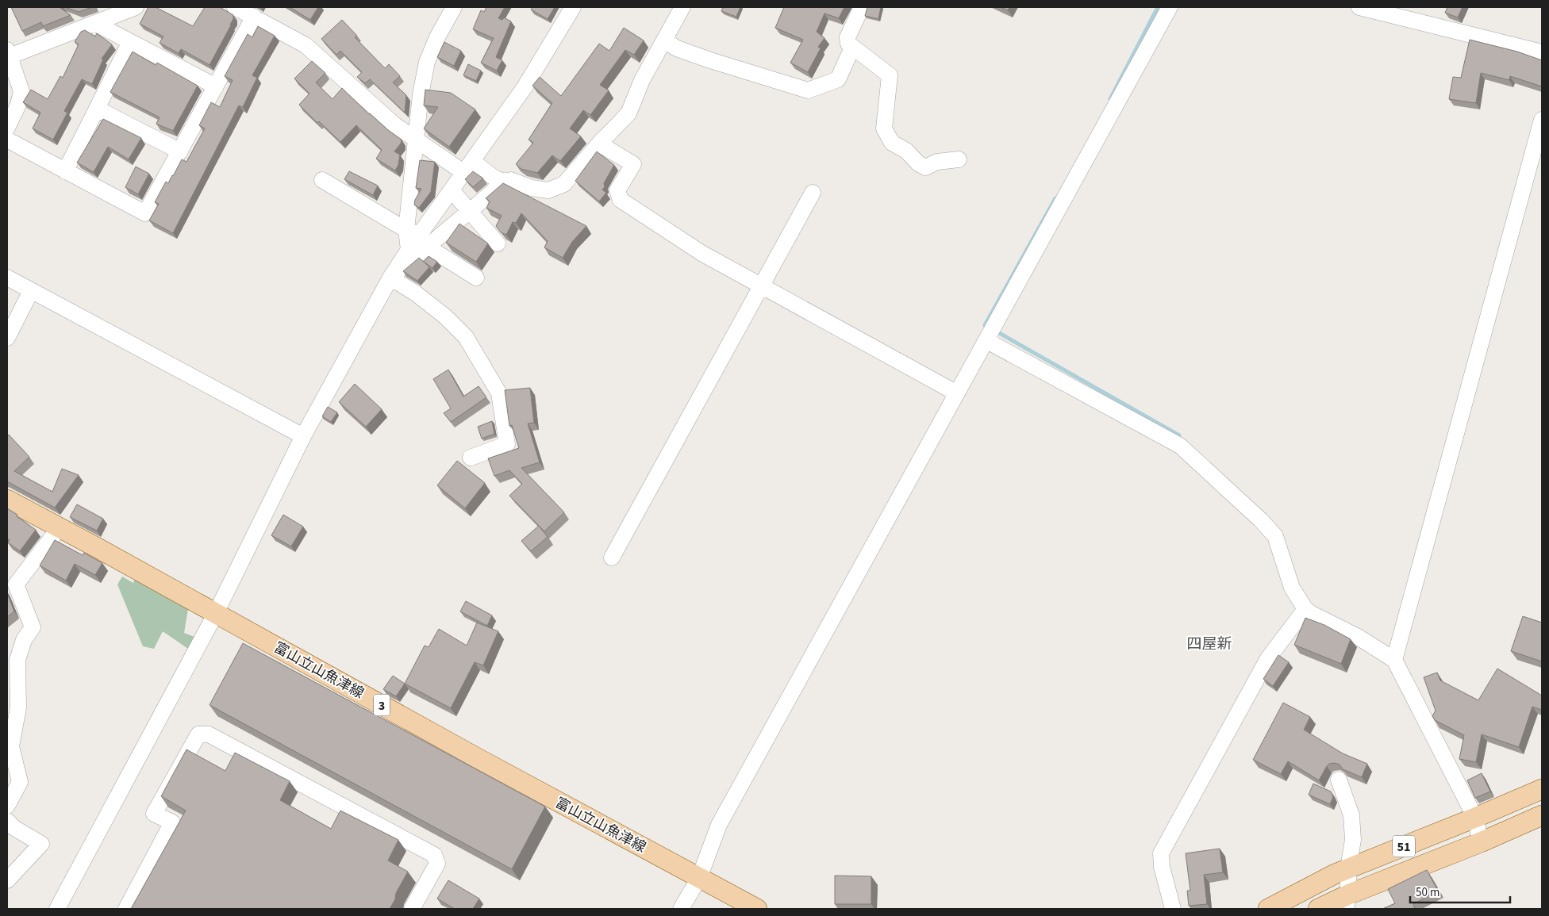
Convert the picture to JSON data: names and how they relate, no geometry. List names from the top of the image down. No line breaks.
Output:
{"streets":{"main road":["富山立山魚津線","3","51"]},"districts":["四屋新"],"scale_bar":"50 m"}
